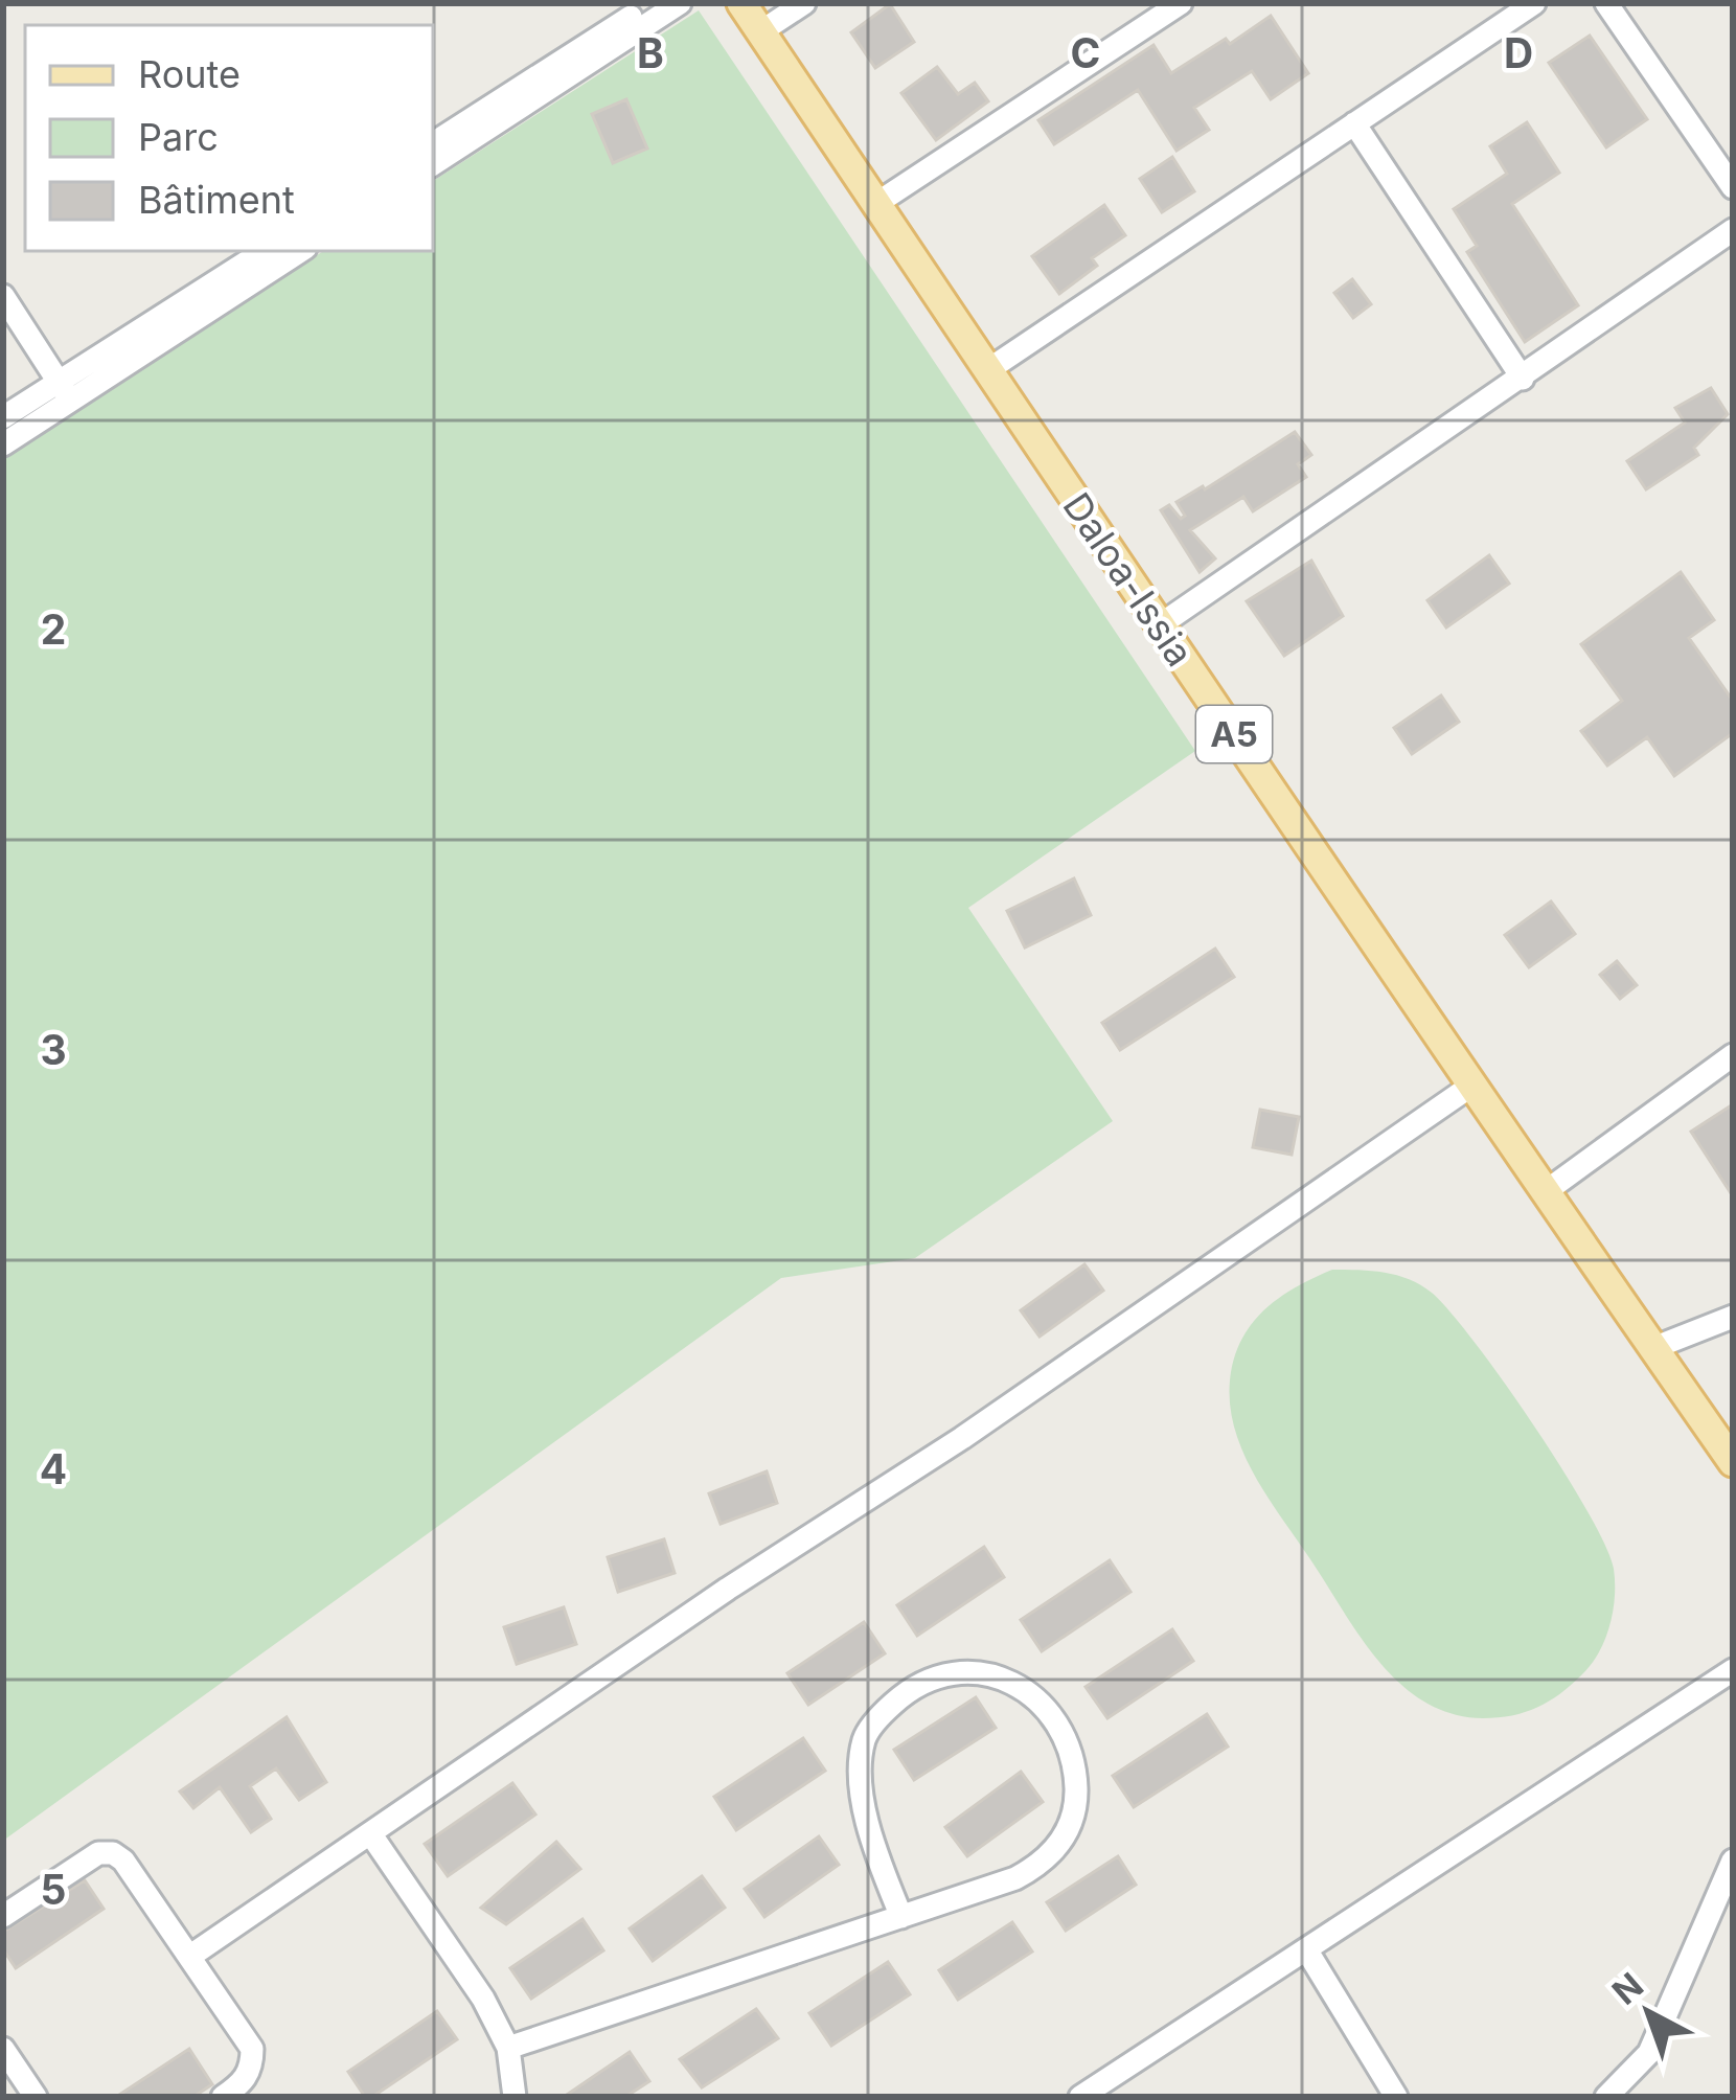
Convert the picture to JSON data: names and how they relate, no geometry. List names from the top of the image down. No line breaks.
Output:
{"streets":{"main road":["Daloa-Issia","A5"]},"legend":["Route","Parc","Bâtiment"],"north":"top left","grid":{"columns":["B","C","D"],"rows":["2","3","4","5"]}}
